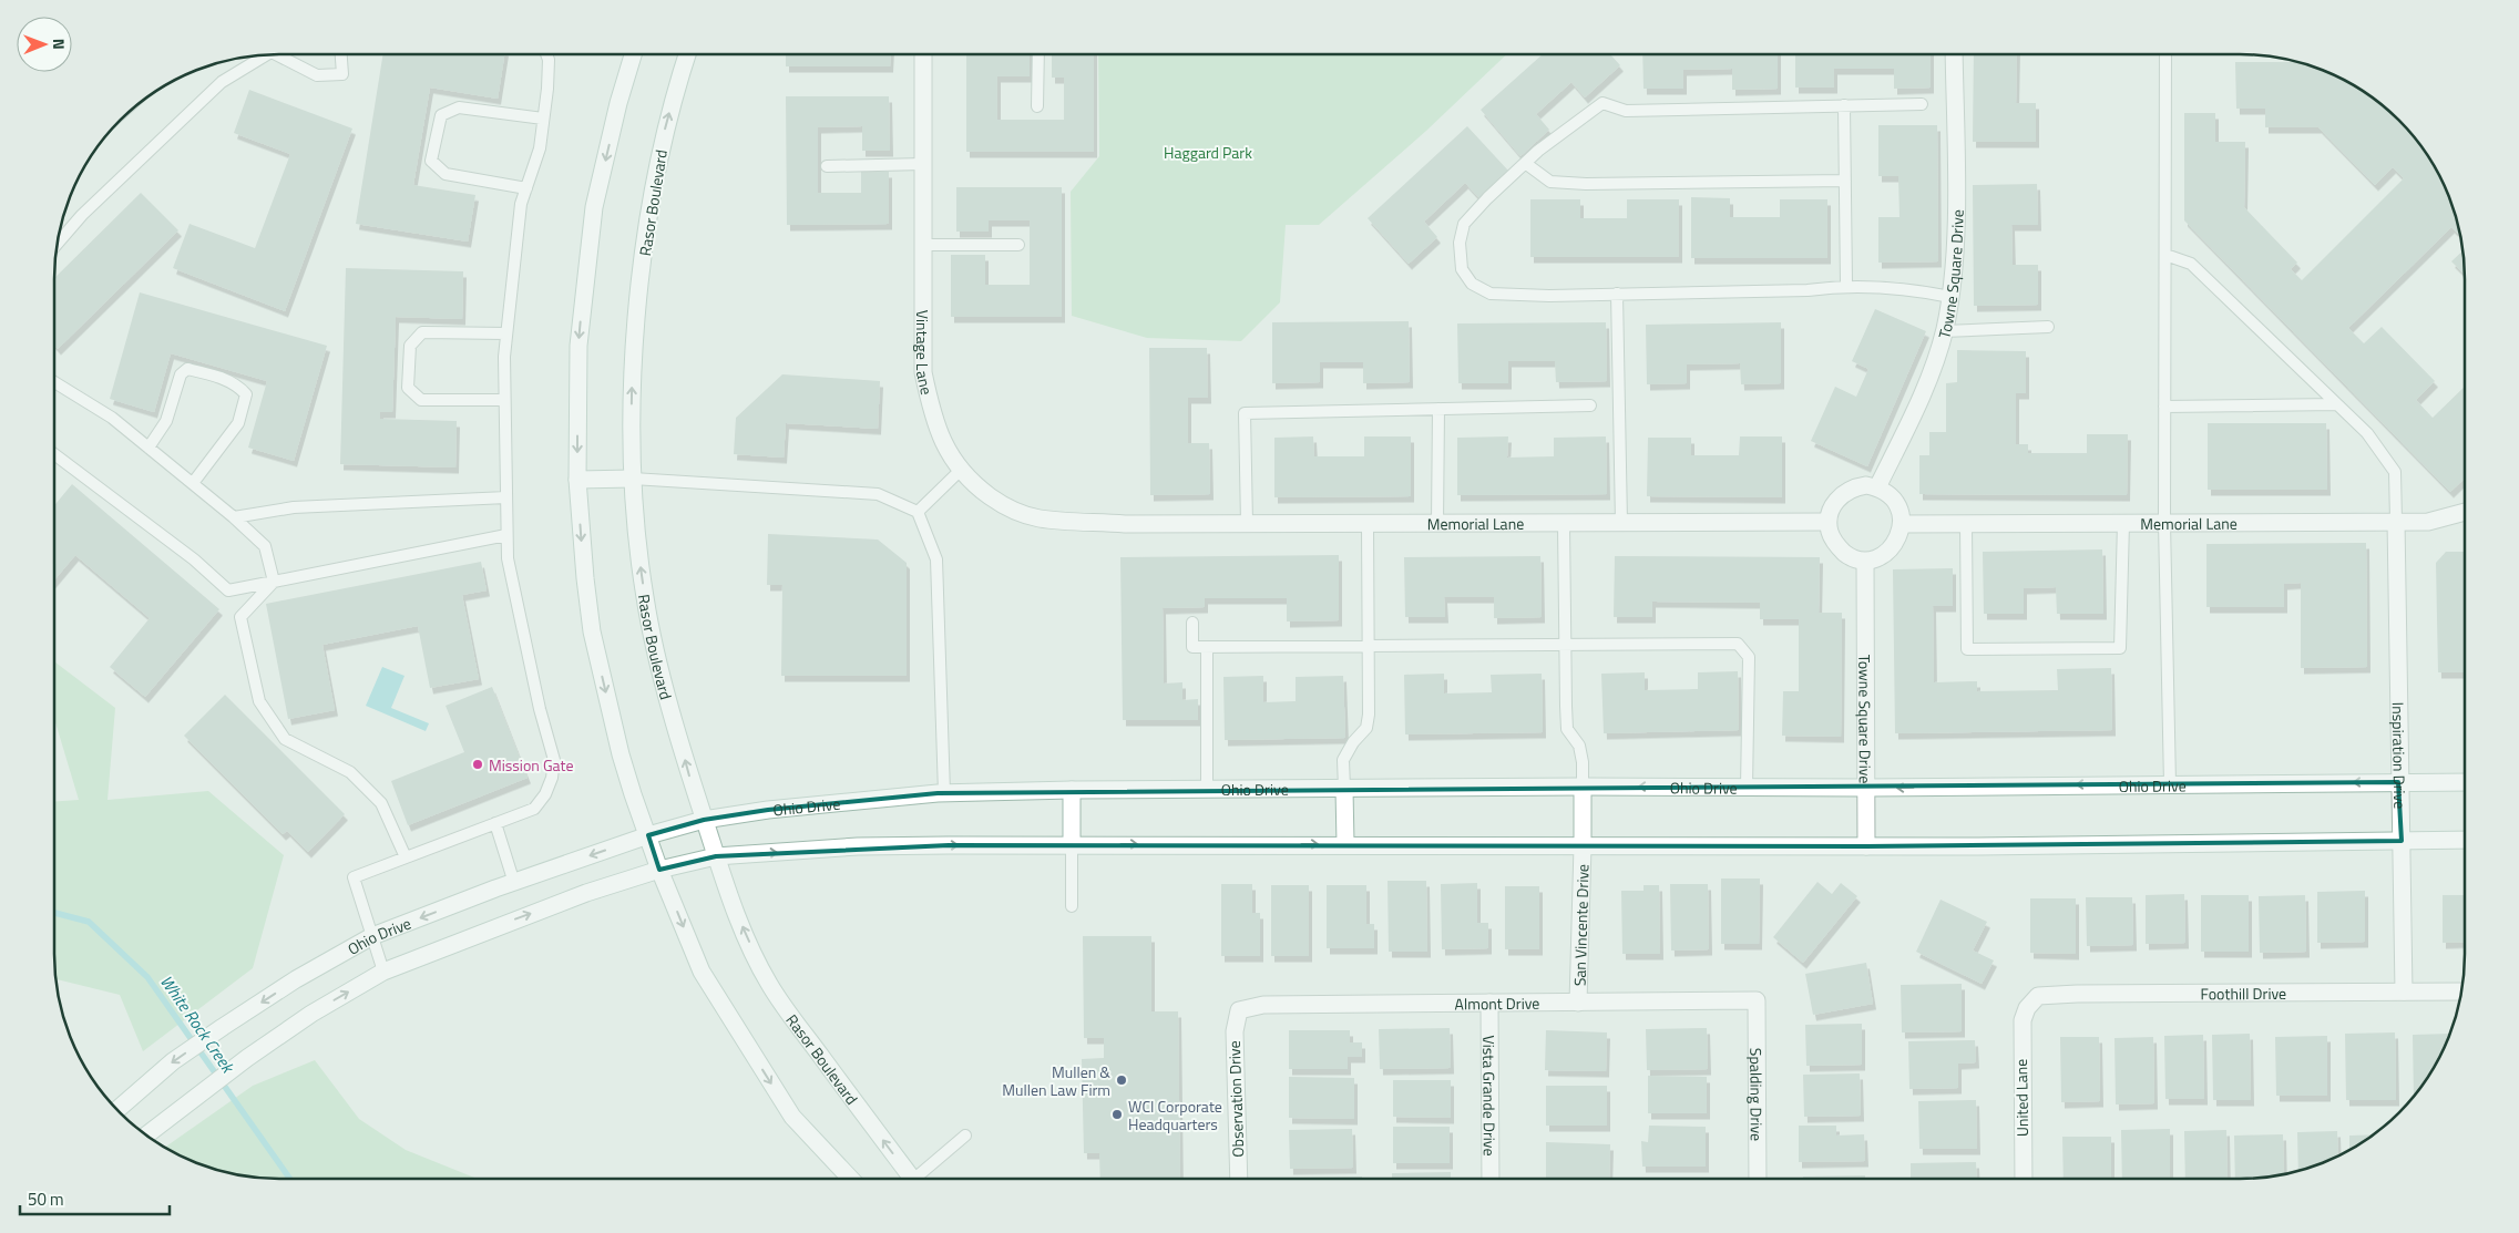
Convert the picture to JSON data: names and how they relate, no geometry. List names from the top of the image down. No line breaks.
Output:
{"streets":{"main road":["Rasor Boulevard","Towne Square Drive","Vintage Lane","Memorial Lane","Inspiration Drive","Ohio Drive","San Vincente Drive","Foothill Drive","Almont Drive","Spalding Drive","Vista Grande Drive","United Lane","Observation Drive"]},"crossings":[["Rasor Boulevard","Ohio Drive"],["Towne Square Drive","Memorial Lane"],["Towne Square Drive","Ohio Drive"],["Vintage Lane","Memorial Lane"],["Memorial Lane","Inspiration Drive"],["Inspiration Drive","Ohio Drive"],["Inspiration Drive","Foothill Drive"],["Ohio Drive","San Vincente Drive"],["San Vincente Drive","Almont Drive"],["Foothill Drive","United Lane"],["Almont Drive","Spalding Drive"],["Almont Drive","Vista Grande Drive"],["Almont Drive","Observation Drive"]],"water":["White Rock Creek"],"parks":["Haggard Park"],"places":["Mission Gate","Mullen & Mullen Law Firm","WCI Corporate Headquarters"],"scale_bar":"50 m","north":"right"}
